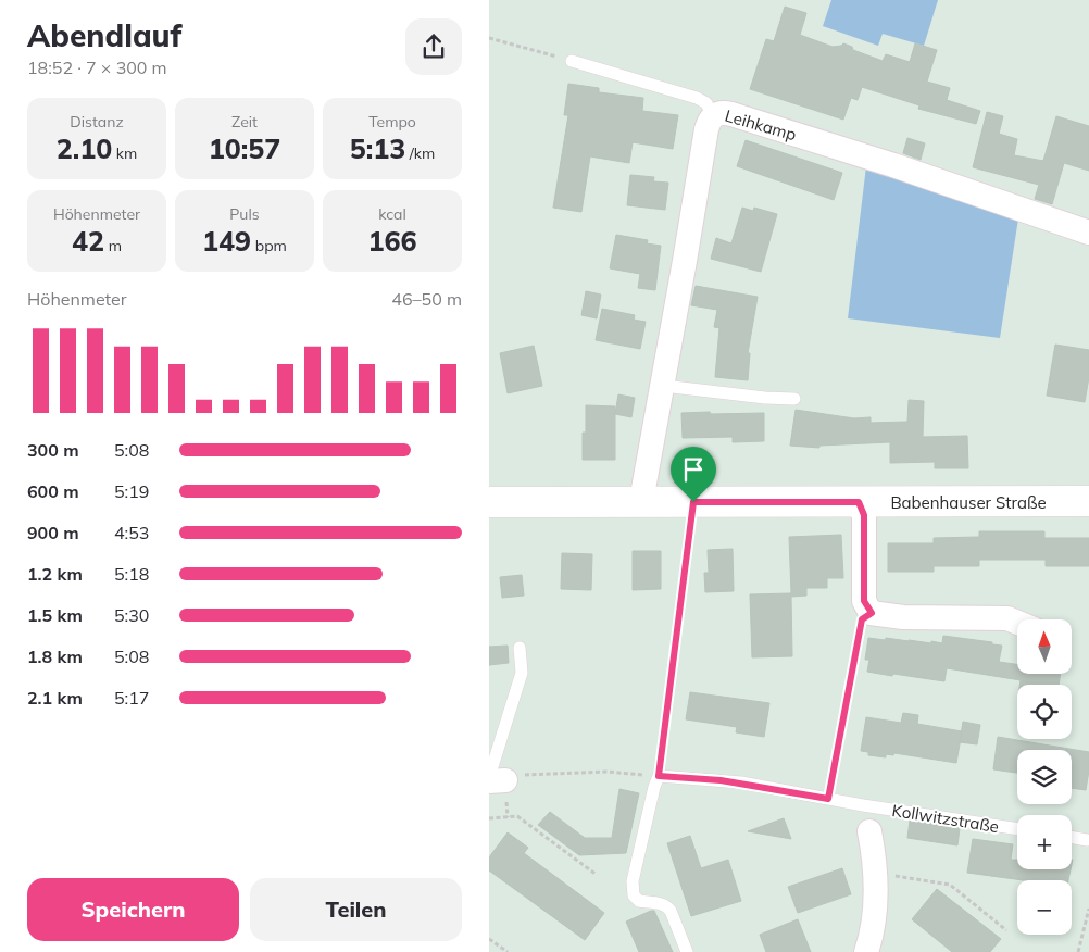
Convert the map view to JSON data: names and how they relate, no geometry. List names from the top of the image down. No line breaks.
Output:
{"streets":{"main road":["Babenhauser Straße"],"street":["Leihkamp","Kollwitzstraße"]},"crossings":[["Leihkamp","Babenhauser Straße"]],"north":"top","page":{"heading":["Abendlauf","18:52 · 7 × 300 m"],"stats":[["Distanz","2.10 km"],["Zeit","10:57"],["Tempo","5:13 /km"],["Höhenmeter","42 m"],["Puls","149 bpm"],["kcal","166"]],"chart":["Höhenmeter","46–50 m"],"list":[{"name":"300 m","note":"5:08"},{"name":"600 m","note":"5:19"},{"name":"900 m","note":"4:53"},{"name":"1.2 km","note":"5:18"},{"name":"1.5 km","note":"5:30"},{"name":"1.8 km","note":"5:08"},{"name":"2.1 km","note":"5:17"}],"map_buttons":["+","−"],"buttons":["Speichern","Teilen"]}}
